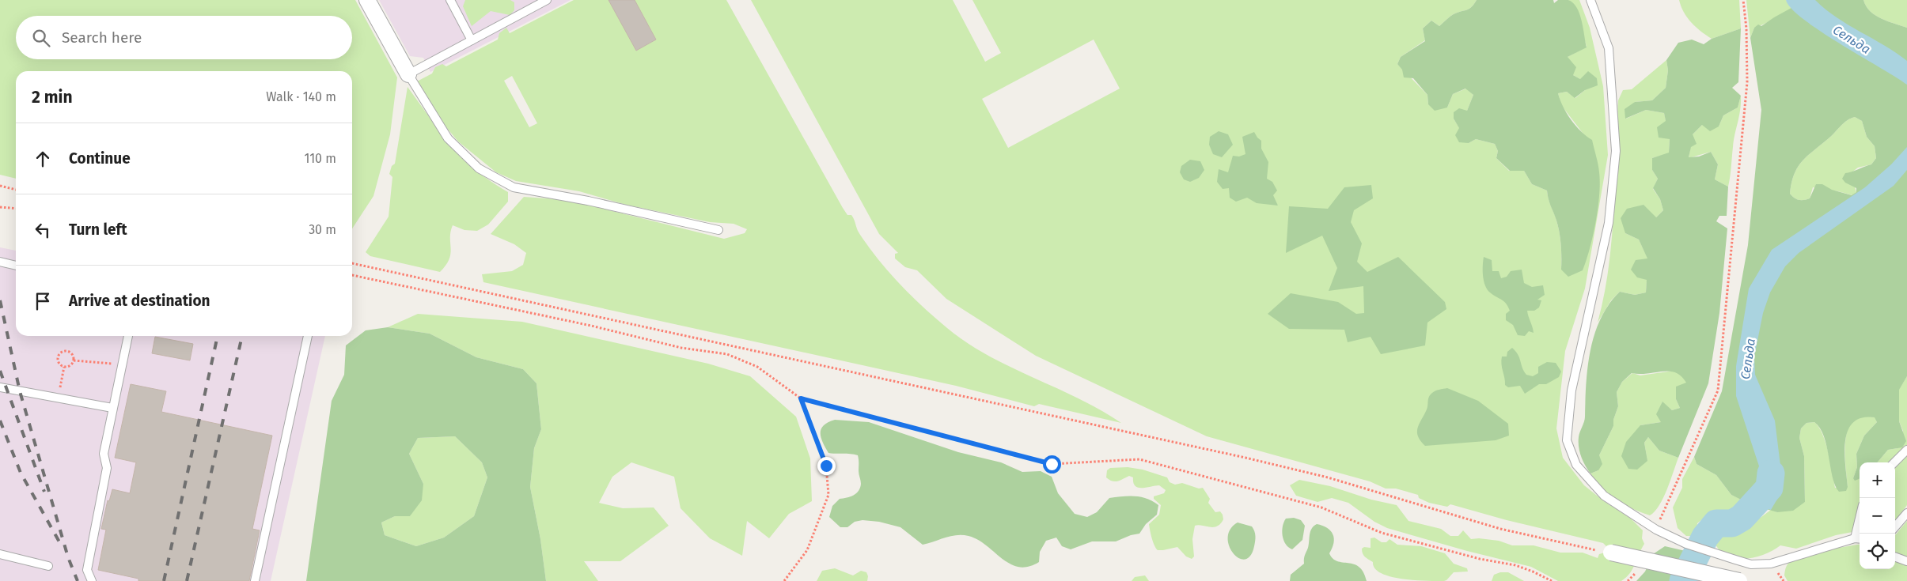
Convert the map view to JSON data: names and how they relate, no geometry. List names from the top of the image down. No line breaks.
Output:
{"water":["Сельда"],"page":{"search":"Search here","heading":["2 min","Walk · 140 m"],"list":[["Continue","110 m"],["Turn left","30 m"],"Arrive at destination"],"map_buttons":["+","−"]}}
